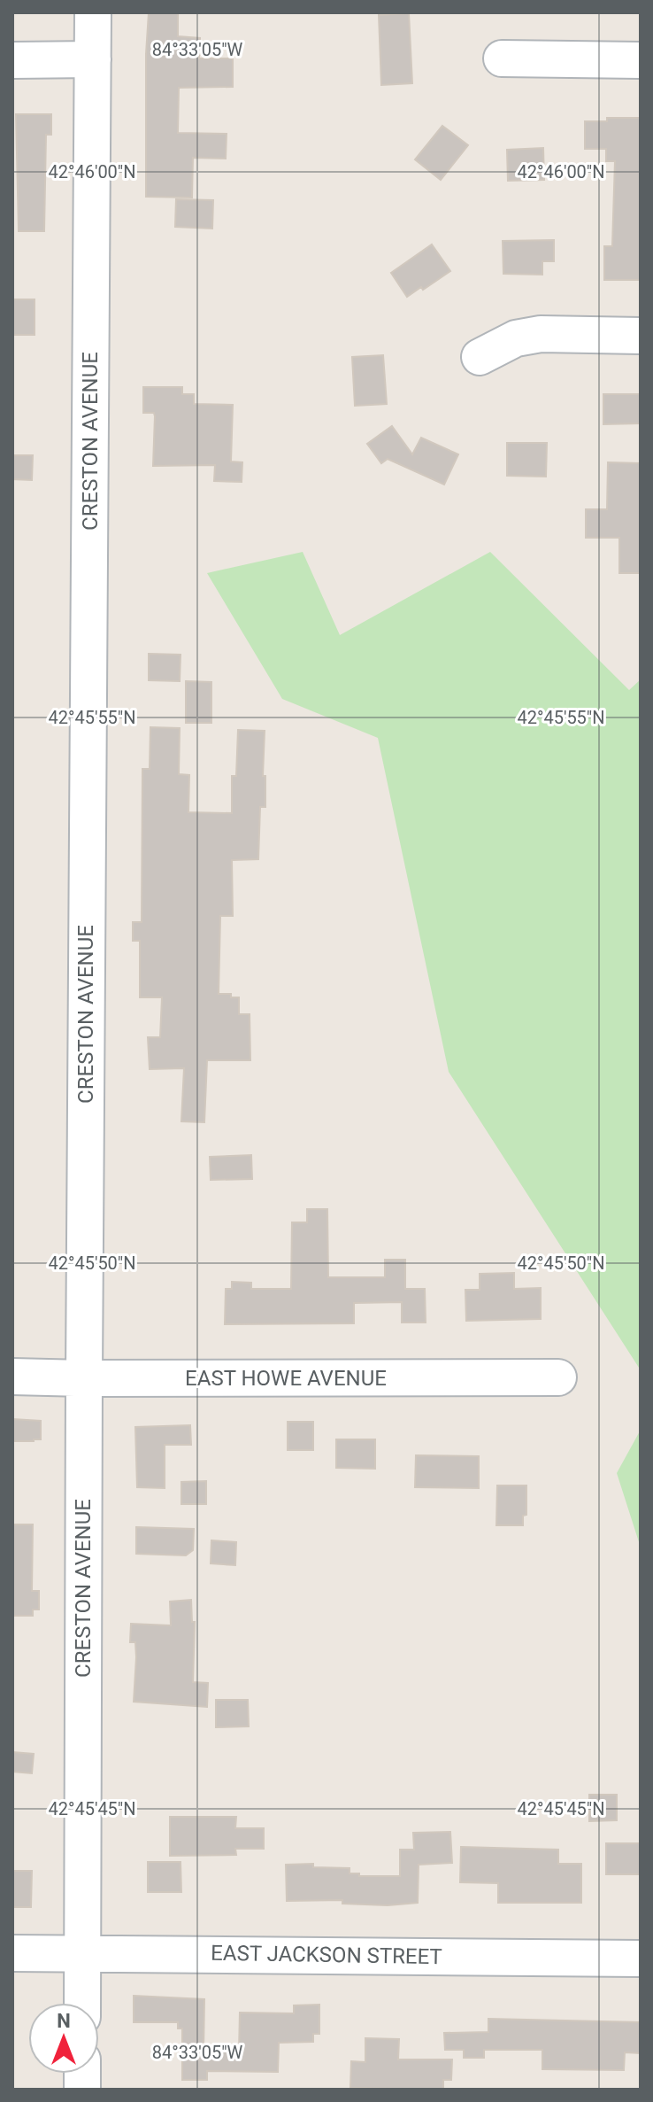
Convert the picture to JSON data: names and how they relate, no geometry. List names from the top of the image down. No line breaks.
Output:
{"streets":{"street":["CRESTON AVENUE","EAST HOWE AVENUE","EAST JACKSON STREET"]},"crossings":[["CRESTON AVENUE","EAST HOWE AVENUE"],["CRESTON AVENUE","EAST JACKSON STREET"]],"north":"top","coordinates":["84°33'05\"W","42°46'00\"N","42°45'55\"N","42°45'50\"N","42°45'45\"N"]}
